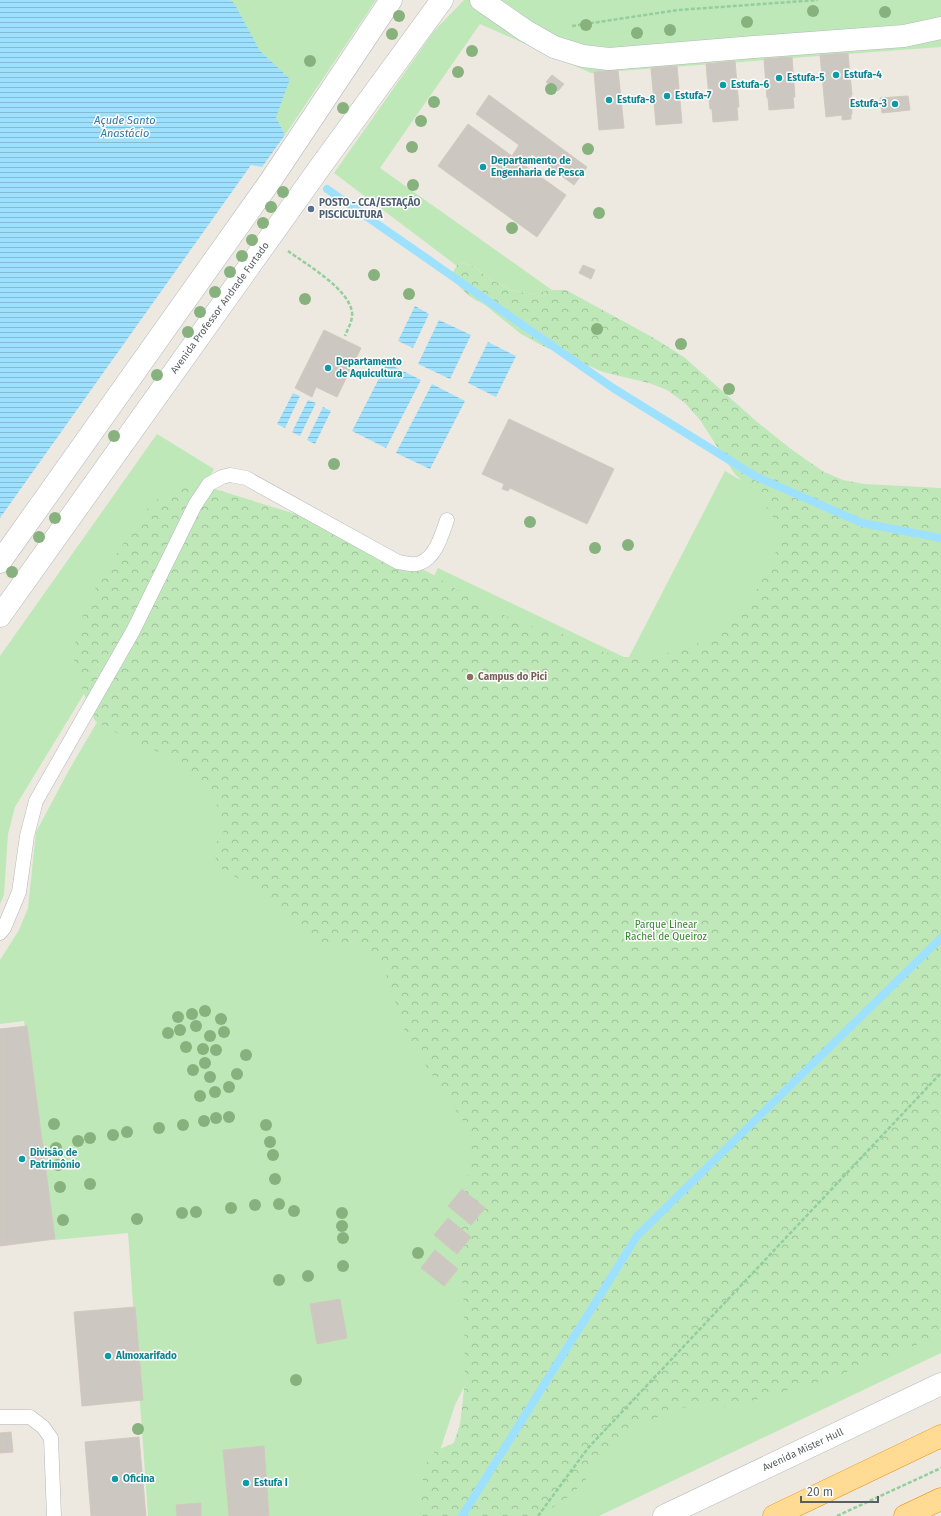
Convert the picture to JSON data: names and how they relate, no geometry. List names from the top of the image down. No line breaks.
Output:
{"streets":{"street":["Avenida Professor Andrade Furtado","Avenida Mister Hull"]},"water":["Açude Santo Anastácio"],"parks":["Parque Linear Rachel de Queiroz"],"places":["Estufa-4","Estufa-5","Estufa-6","Estufa-7","Estufa-8","Estufa-3","Departamento de Engenharia de Pesca","POSTO - CCA/ESTAÇÃO PISCICULTURA","Departamento de Aquicultura","Campus do Pici","Divisão de Patrimônio","Almoxarifado","Oficina","Estufa I"],"scale_bar":"20 m"}
